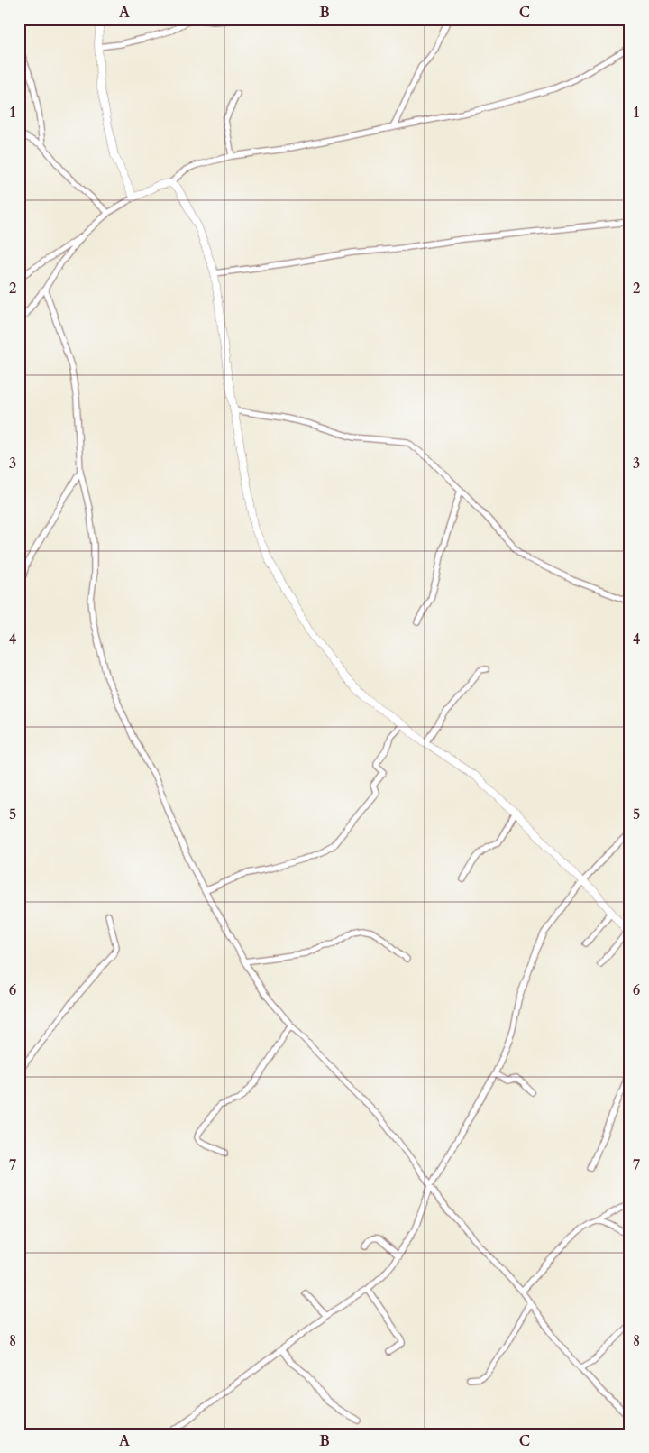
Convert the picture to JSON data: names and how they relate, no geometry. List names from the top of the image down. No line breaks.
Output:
{"grid":{"columns":["A","B","C"],"rows":["1","2","3","4","5","6","7","8"]}}
